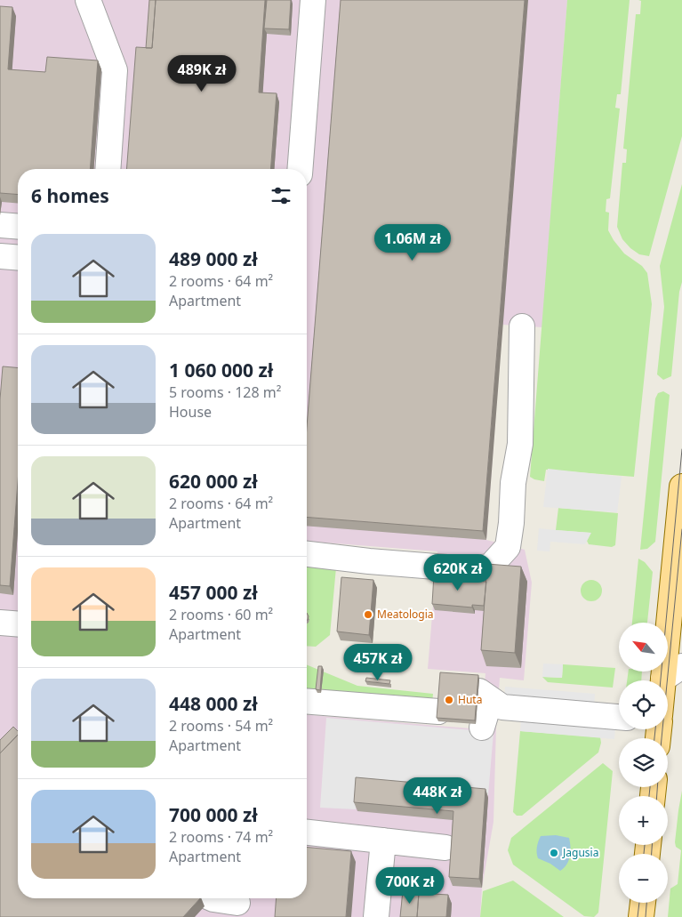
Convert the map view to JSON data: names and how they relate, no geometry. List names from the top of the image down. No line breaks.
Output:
{"places":["Meatologia","Huta","Jagusia"],"north":"top left","page":{"price":["489K zł","1.06M zł","620K zł","457K zł","448K zł","700K zł"],"heading":"6 homes","list":[{"name":"489 000 zł","note":"2 rooms · 64 m² · Apartment"},{"name":"1 060 000 zł","note":"5 rooms · 128 m² · House"},{"name":"620 000 zł","note":"2 rooms · 64 m² · Apartment"},{"name":"457 000 zł","note":"2 rooms · 60 m² · Apartment"},{"name":"448 000 zł","note":"2 rooms · 54 m² · Apartment"},{"name":"700 000 zł","note":"2 rooms · 74 m² · Apartment"}],"map_buttons":["+","−"]}}
